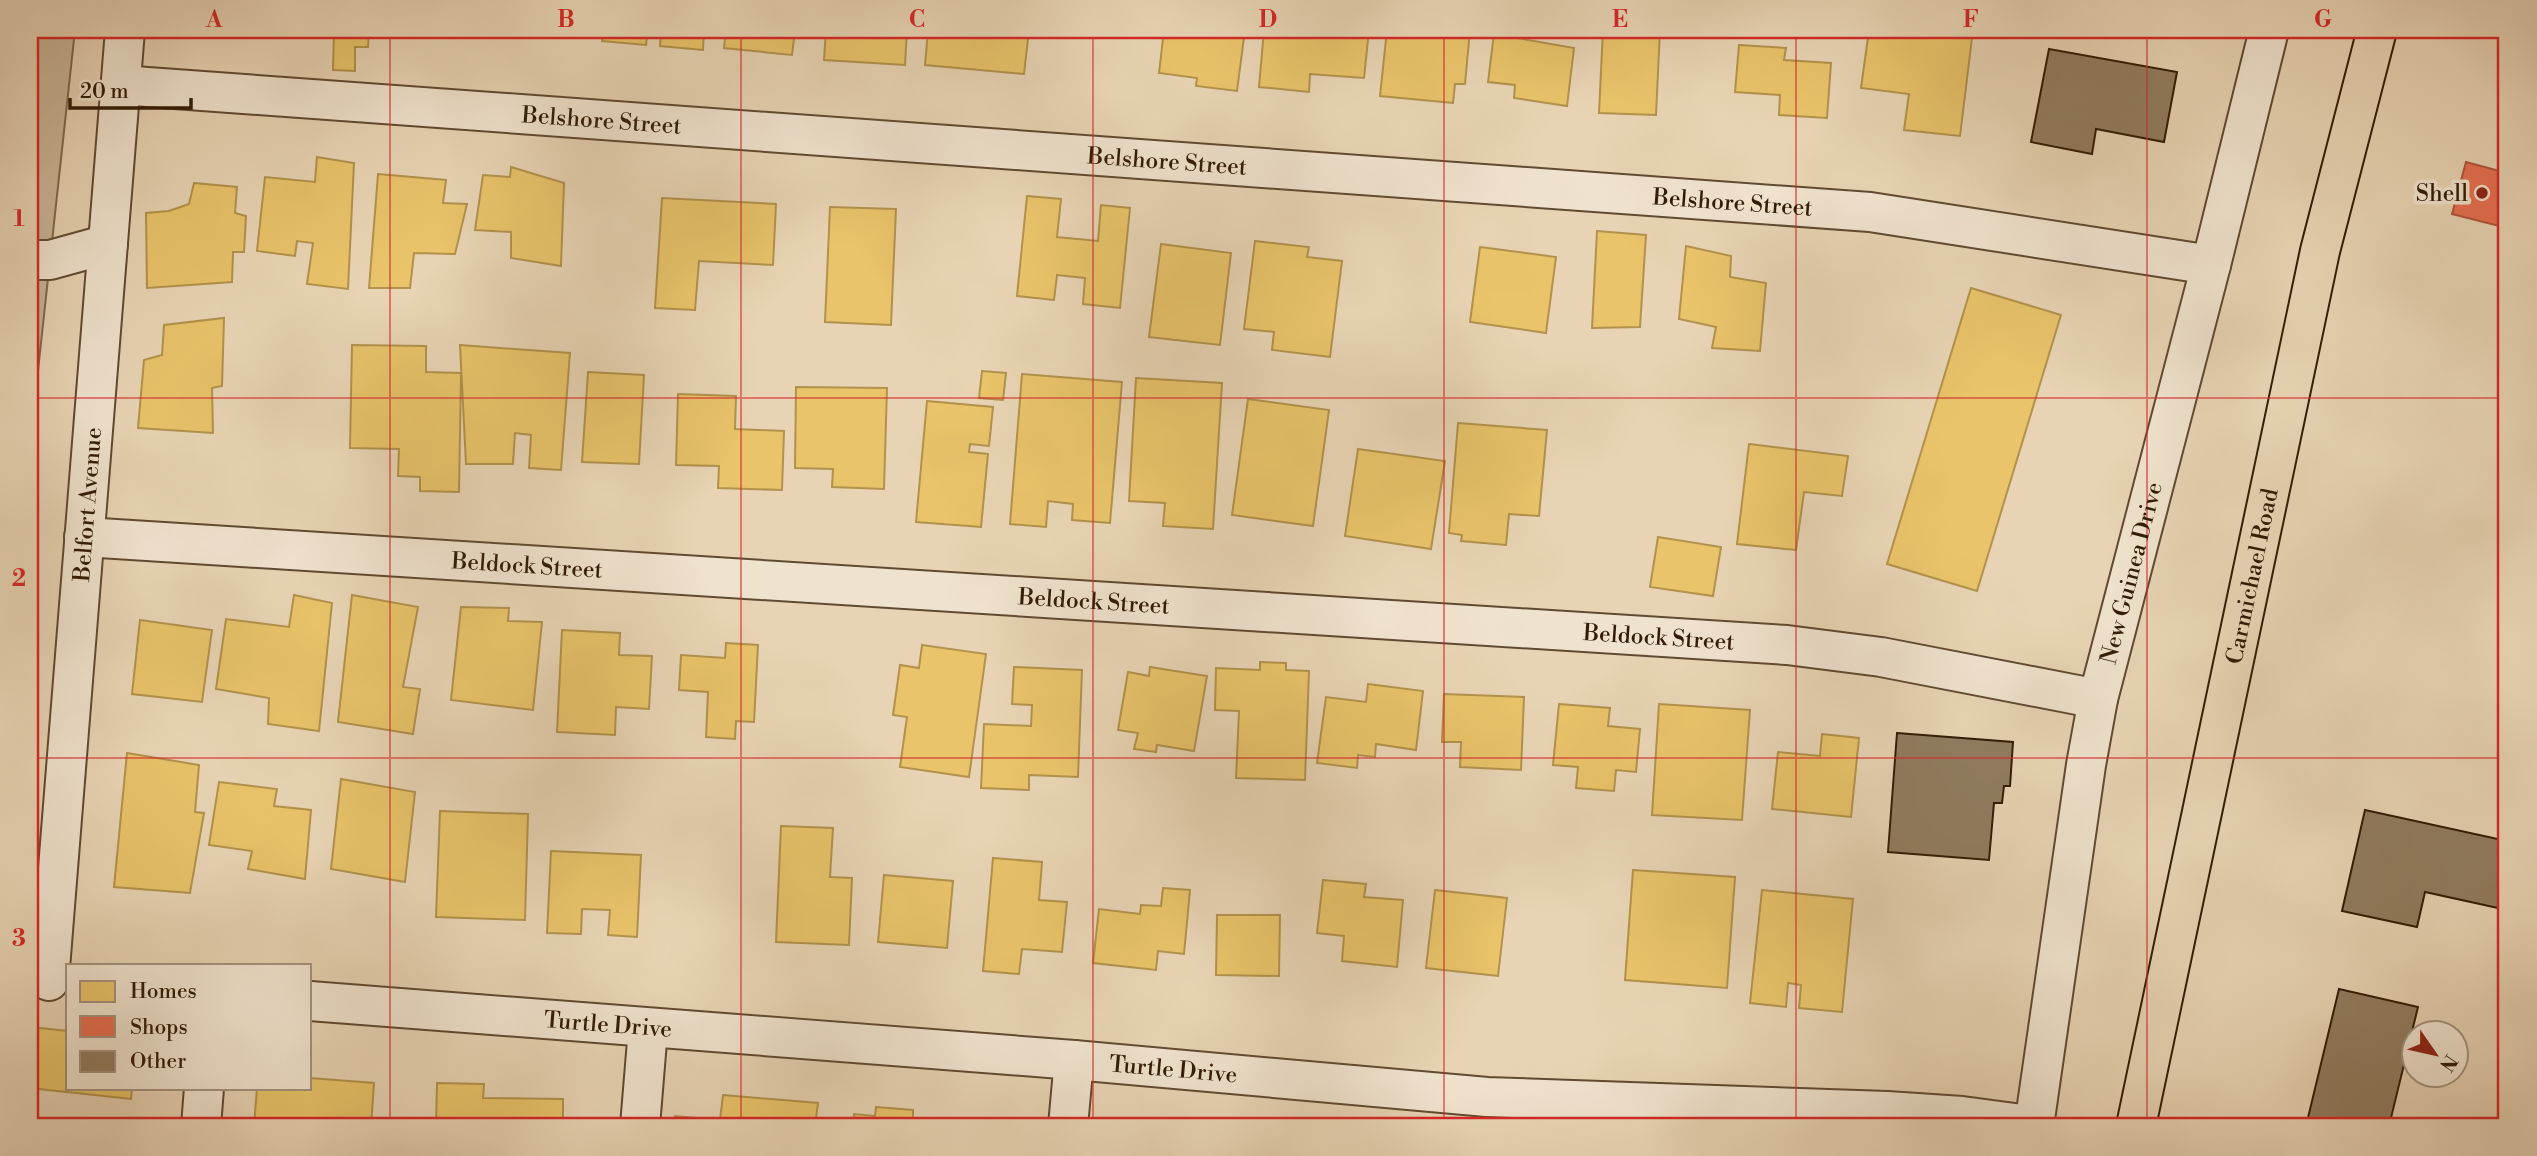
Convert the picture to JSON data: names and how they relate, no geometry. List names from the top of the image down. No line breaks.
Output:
{"streets":{"main road":["Carmichael Road"],"street":["Belshore Street","Belfort Avenue","Beldock Street","New Guinea Drive","Turtle Drive"]},"crossings":[["Belshore Street","Belfort Avenue"],["Belshore Street","New Guinea Drive"],["Belfort Avenue","Beldock Street"],["Beldock Street","New Guinea Drive"],["New Guinea Drive","Turtle Drive"]],"places":["Shell"],"legend":["Homes","Shops","Other"],"scale_bar":"20 m","north":"bottom right","grid":{"columns":["A","B","C","D","E","F","G"],"rows":["1","2","3"]}}
